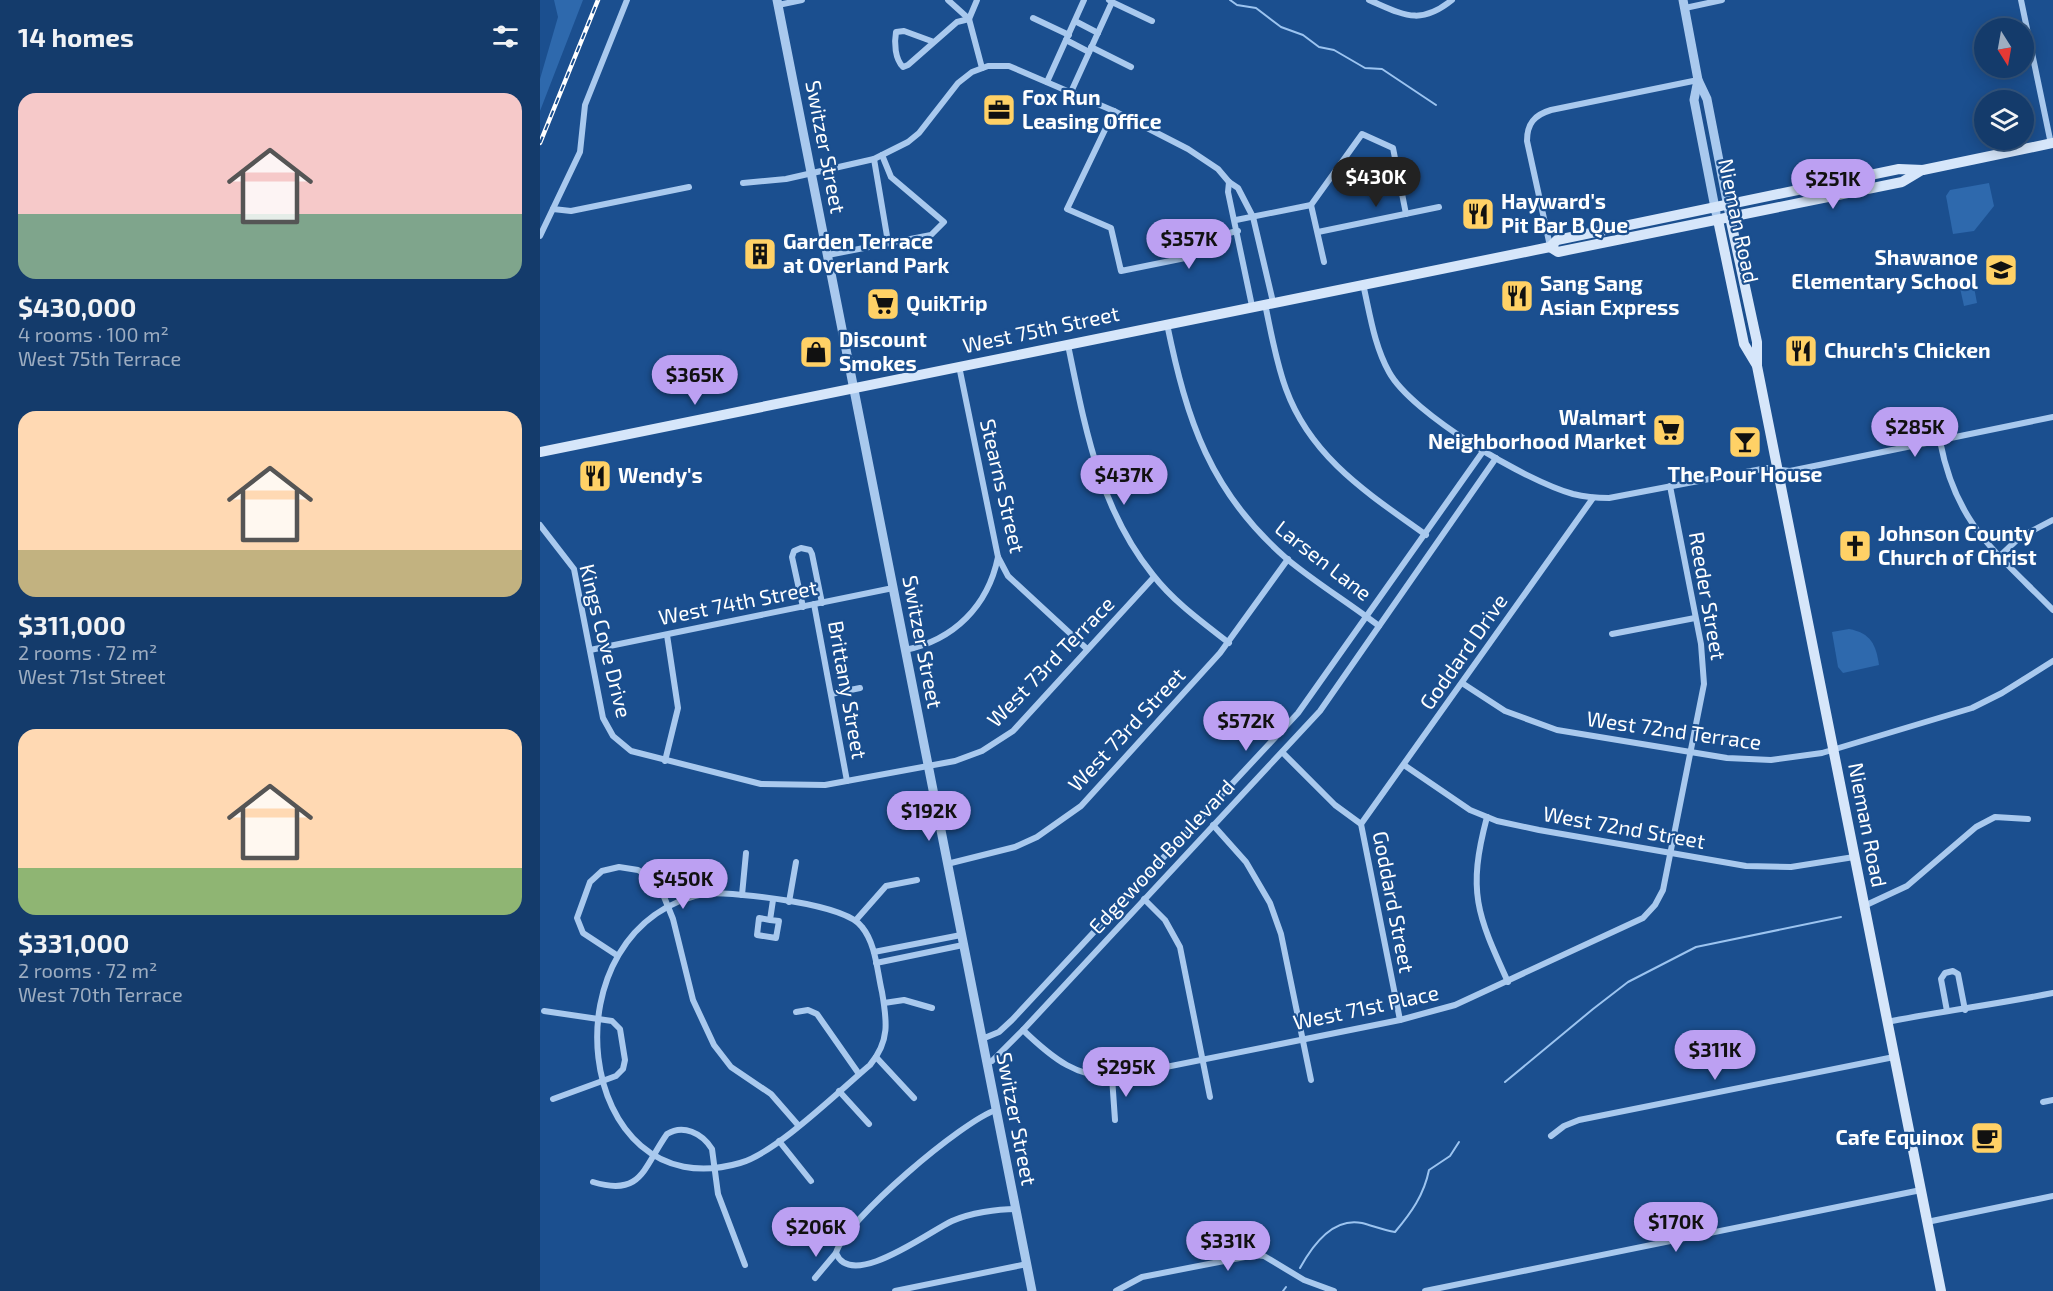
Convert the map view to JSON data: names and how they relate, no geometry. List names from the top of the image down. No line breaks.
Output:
{"streets":{"main road":["Nieman Road","West 75th Street"],"street":["Switzer Street","Stearns Street","Larsen Lane","Reeder Street","West 74th Street","Kings Cove Drive","Goddard Drive","West 73rd Terrace","Brittany Street","West 73rd Street","West 72nd Terrace","West 72nd Street","Edgewood Boulevard","Goddard Street","West 71st Place"]},"crossings":[["Switzer Street","West 75th Street"],["Switzer Street","West 74th Street"],["Switzer Street","Kings Cove Drive"],["Switzer Street","West 73rd Terrace"],["Switzer Street","West 73rd Street"],["Switzer Street","Edgewood Boulevard"],["Nieman Road","West 75th Street"],["Nieman Road","West 72nd Terrace"],["Nieman Road","West 72nd Street"],["West 75th Street","Stearns Street"],["West 75th Street","Larsen Lane"],["Stearns Street","West 73rd Terrace"],["Larsen Lane","West 73rd Street"],["Larsen Lane","Edgewood Boulevard"],["Reeder Street","West 72nd Terrace"],["Reeder Street","West 72nd Street"],["Reeder Street","West 71st Place"],["West 74th Street","Kings Cove Drive"],["West 74th Street","Brittany Street"],["Kings Cove Drive","West 73rd Terrace"],["Kings Cove Drive","Brittany Street"],["Goddard Drive","West 72nd Terrace"],["Goddard Drive","West 72nd Street"],["Goddard Drive","Goddard Street"],["West 72nd Street","West 71st Place"],["Edgewood Boulevard","Goddard Street"],["Edgewood Boulevard","West 71st Place"],["Goddard Street","West 71st Place"]],"places":{"office":["Fox Run Leasing Office"],"restaurant":["Hayward's Pit Bar B Que","Sang Sang Asian Express","Church's Chicken","Wendy's"],"building":["Garden Terrace at Overland Park"],"school or university":["Shawanoe Elementary School"],"supermarket":["QuikTrip","Walmart Neighborhood Market"],"shop":["Discount Smokes"],"bar":["The Pour House"],"church":["Johnson County Church of Christ"],"cafe":["Cafe Equinox"]},"north":"bottom","page":{"heading":"14 homes","list":[{"name":"$430,000","note":"4 rooms · 100 m² · West 75th Terrace"},{"name":"$311,000","note":"2 rooms · 72 m² · West 71st Street"},{"name":"$331,000","note":"2 rooms · 72 m² · West 70th Terrace"}],"price":["$430K","$251K","$357K","$365K","$285K","$437K","$572K","$192K","$450K","$311K","$295K","$170K","$206K","$331K"]}}
